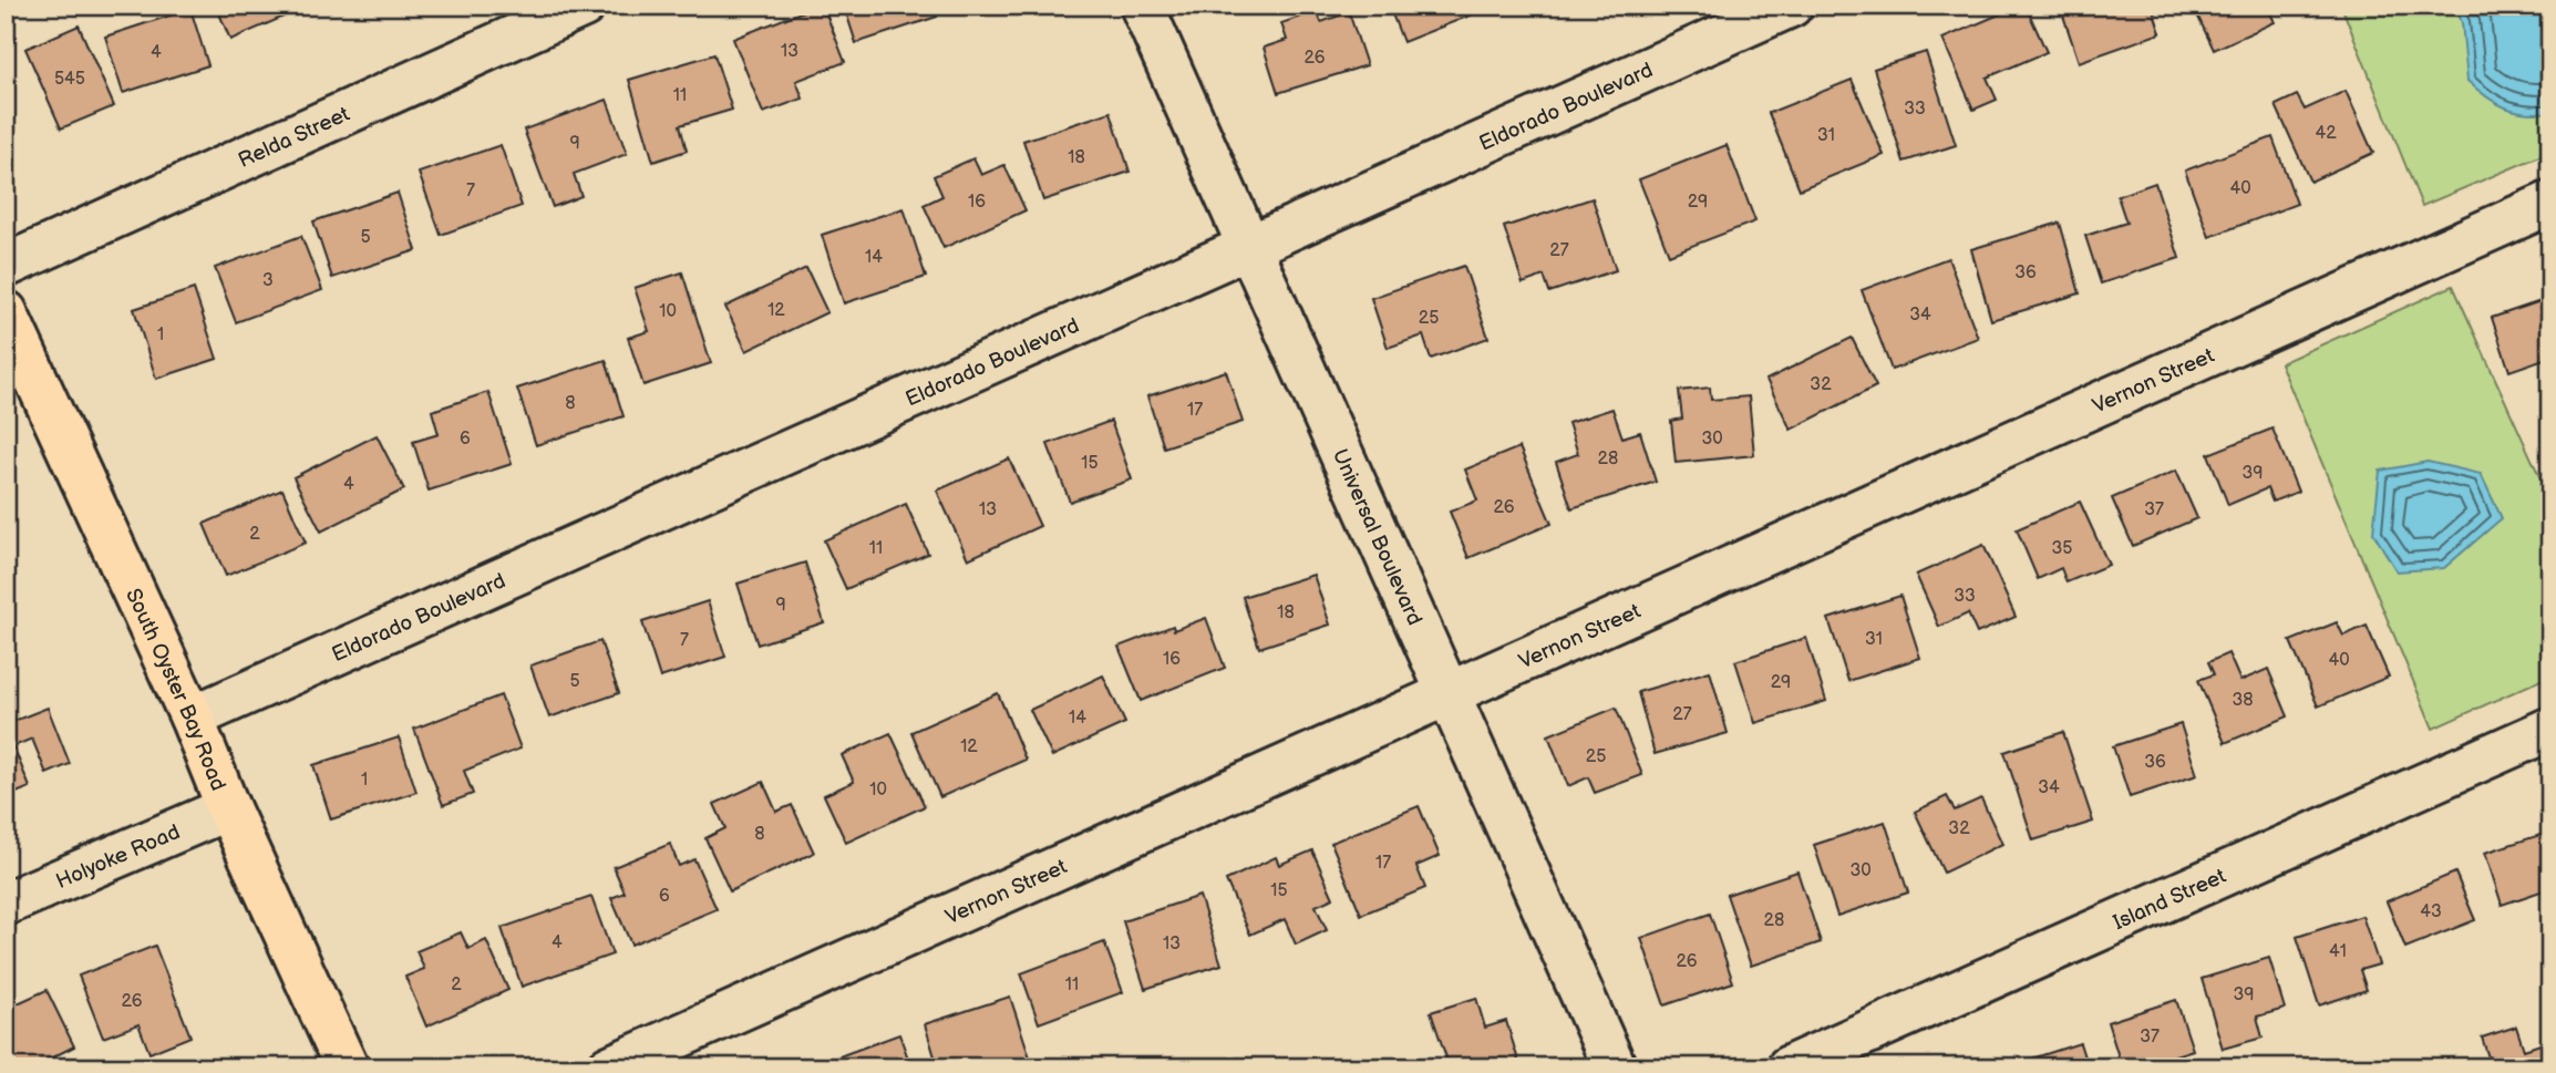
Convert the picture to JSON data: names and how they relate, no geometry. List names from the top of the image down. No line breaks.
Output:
{"streets":{"main road":["South Oyster Bay Road"],"street":["Eldorado Boulevard","Relda Street","Vernon Street","Universal Boulevard","Holyoke Road","Island Street"]},"crossings":[["Eldorado Boulevard","Universal Boulevard"],["Eldorado Boulevard","South Oyster Bay Road"],["Vernon Street","Universal Boulevard"],["South Oyster Bay Road","Holyoke Road"]],"house_numbers":["13","4","26","545","11","33","42","31","9","18","40","7","16","29","5","27","14","36","3","12","10","34","25","1","32","8","17","6","30","28","15","39","4","26","13","37","2","11","35","33","9","18","31","7","16","40","5","29","38","27","14","12","25","36","1","34","10","32","8","17","30","15","6","43","28","4","13","41","26","2","11","39","26","37"]}
